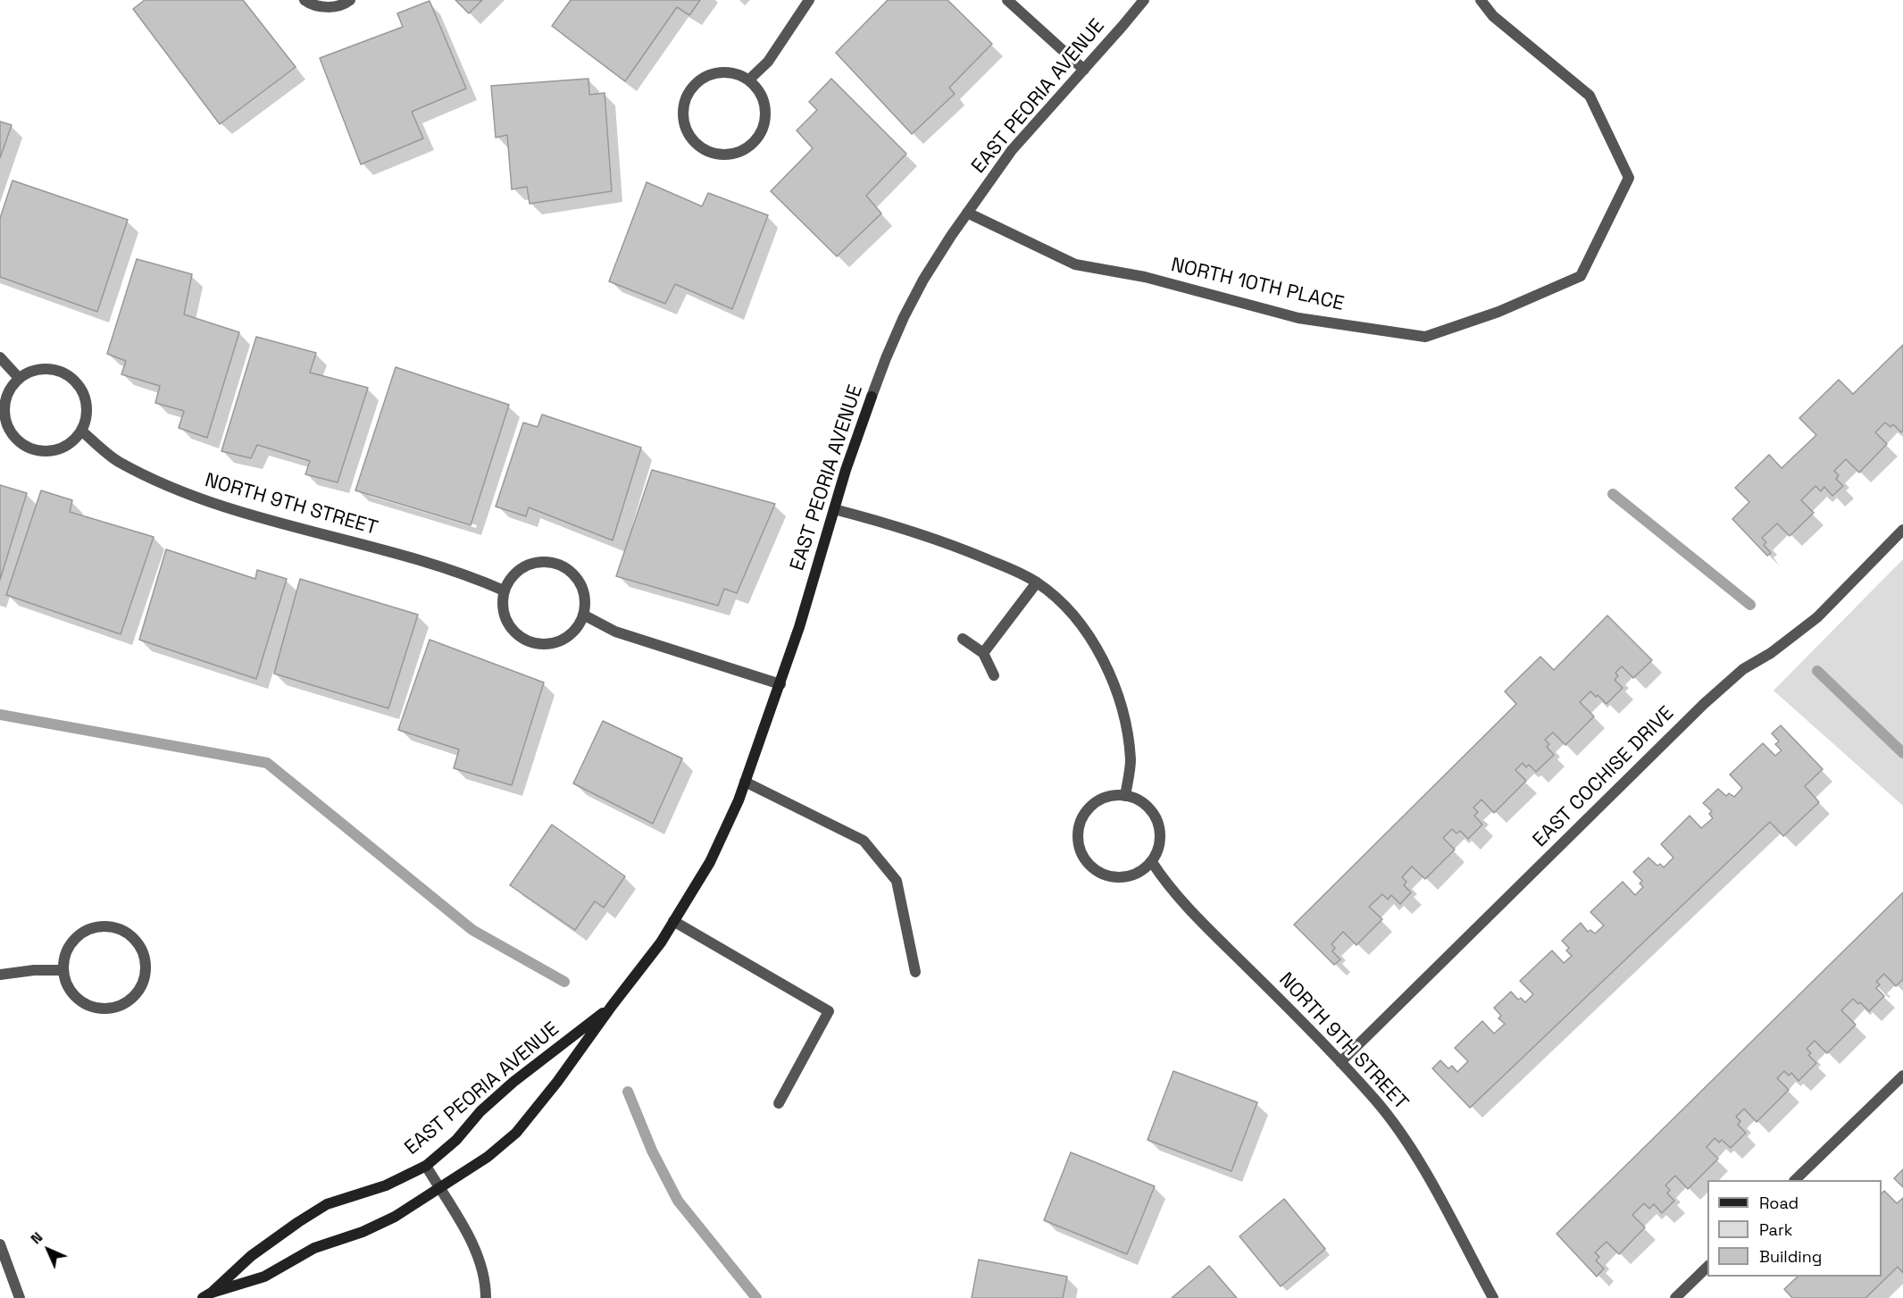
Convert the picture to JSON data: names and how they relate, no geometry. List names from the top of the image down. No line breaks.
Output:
{"streets":{"street":["EAST PEORIA AVENUE","NORTH 10TH PLACE","NORTH 9TH STREET","EAST COCHISE DRIVE"]},"crossings":[["EAST PEORIA AVENUE","NORTH 10TH PLACE"],["NORTH 9TH STREET","EAST COCHISE DRIVE"]],"legend":["Road","Park","Building"],"north":"top left"}
